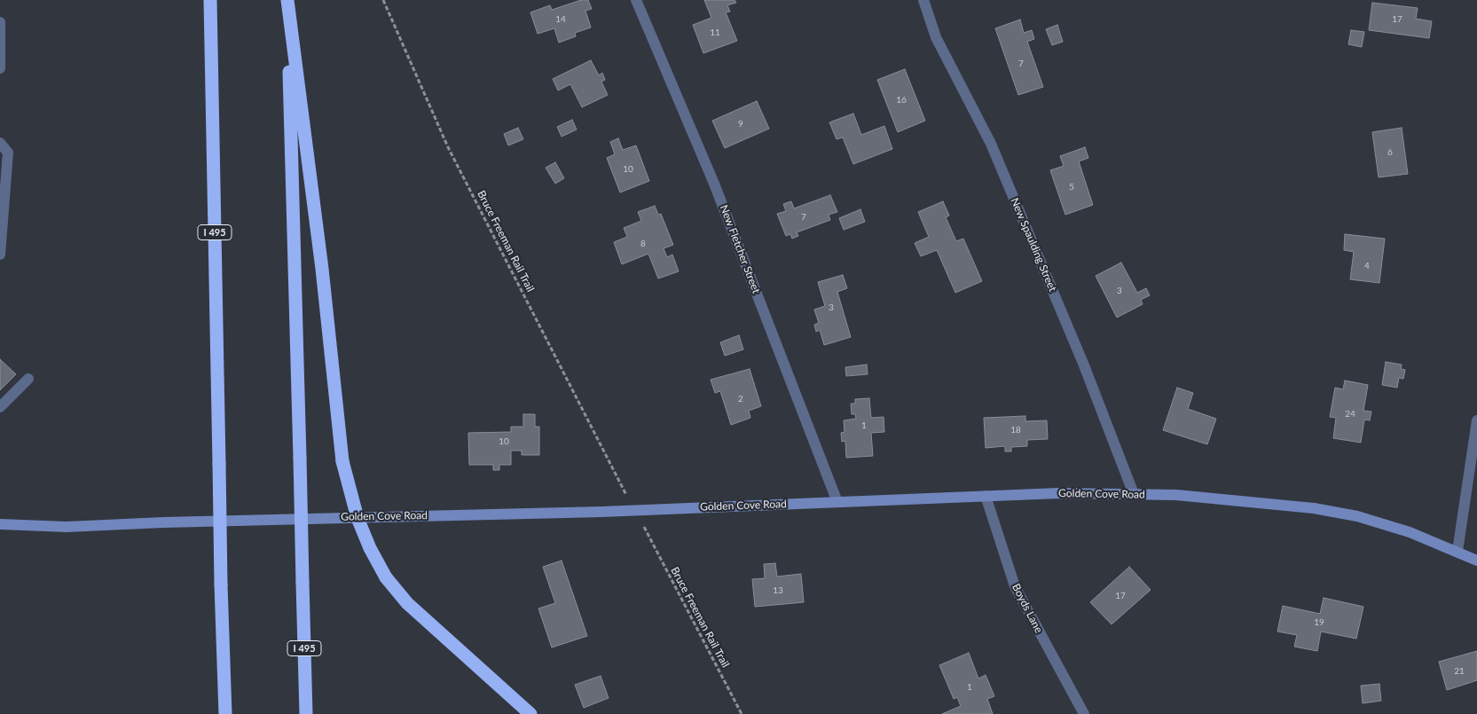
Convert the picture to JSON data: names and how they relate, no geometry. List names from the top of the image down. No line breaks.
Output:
{"streets":{"highway":["I 495"],"main road":["Golden Cove Road"],"street":["New Spaulding Street","New Fletcher Street","Boyds Lane"],"path":["Bruce Freeman Rail Trail"]},"crossings":[["New Spaulding Street","Golden Cove Road"],["New Fletcher Street","Golden Cove Road"],["Golden Cove Road","Boyds Lane"]],"house_numbers":["14","17","11","7","16","9","6","10","5","7","8","4","3","3","2","24","1","18","10","13","17","19","21","1"]}
